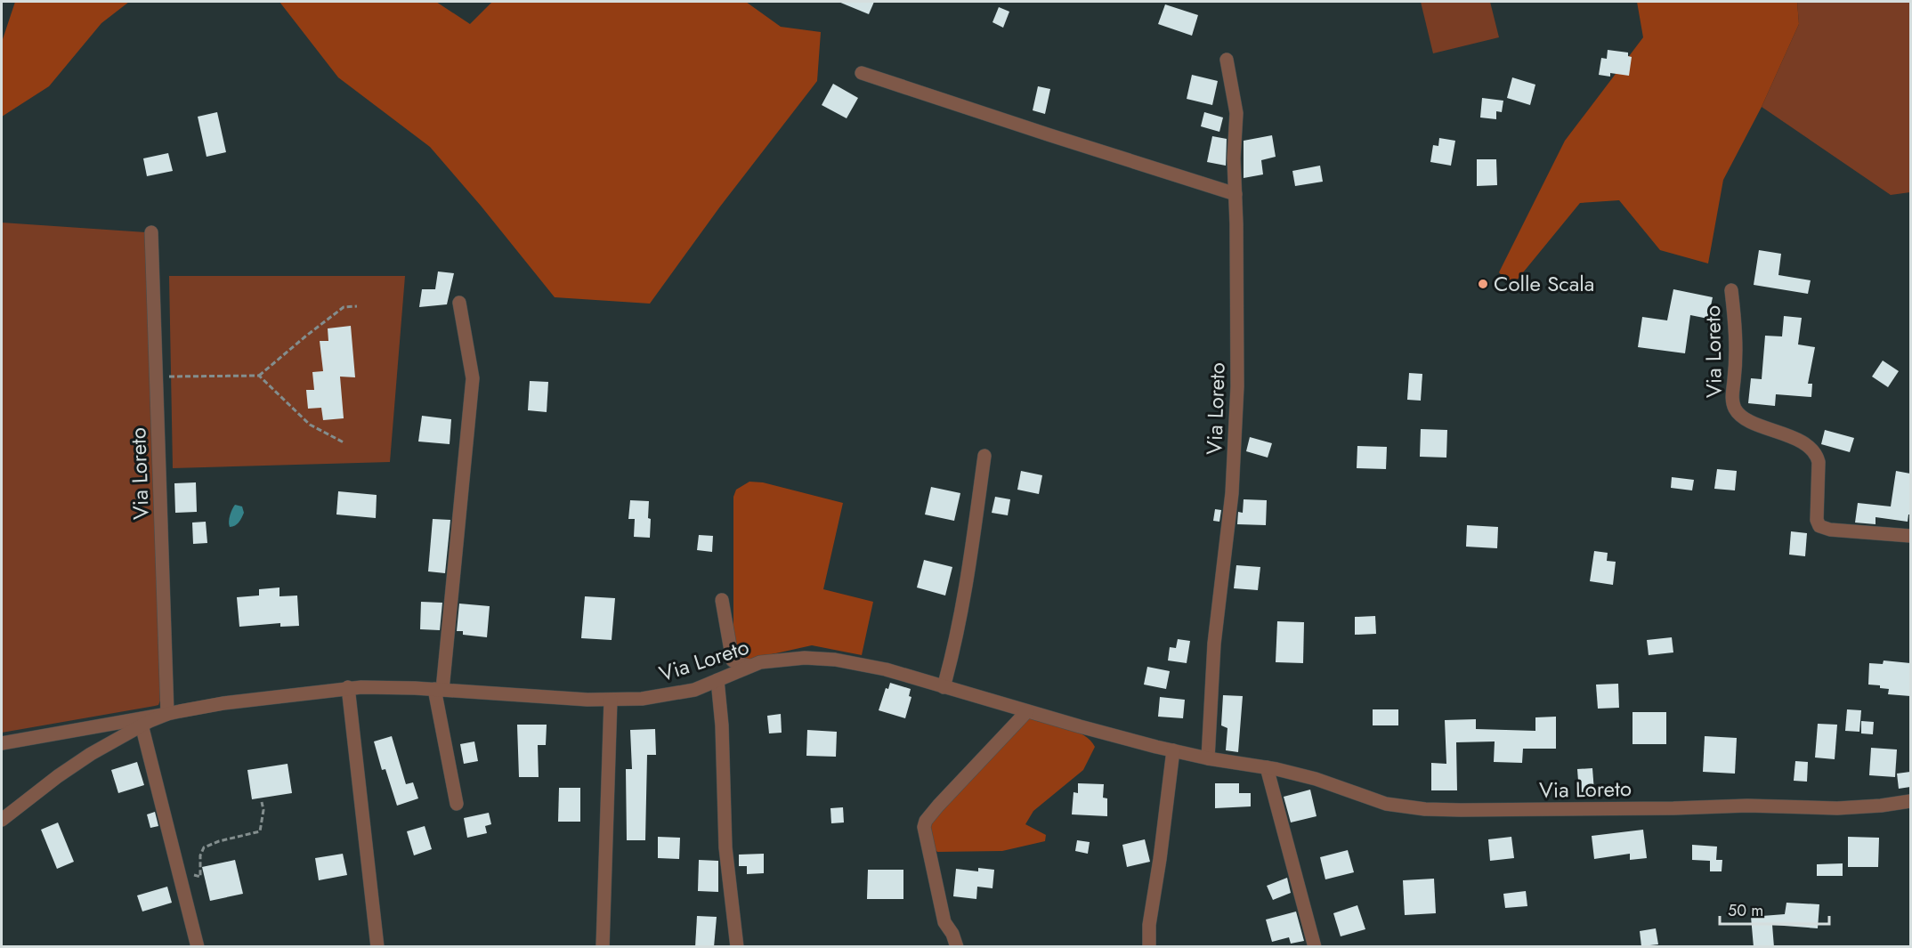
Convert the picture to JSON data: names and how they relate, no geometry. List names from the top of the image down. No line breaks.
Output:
{"streets":{"street":["Via Loreto"]},"places":["Colle Scala"],"scale_bar":"50 m"}
